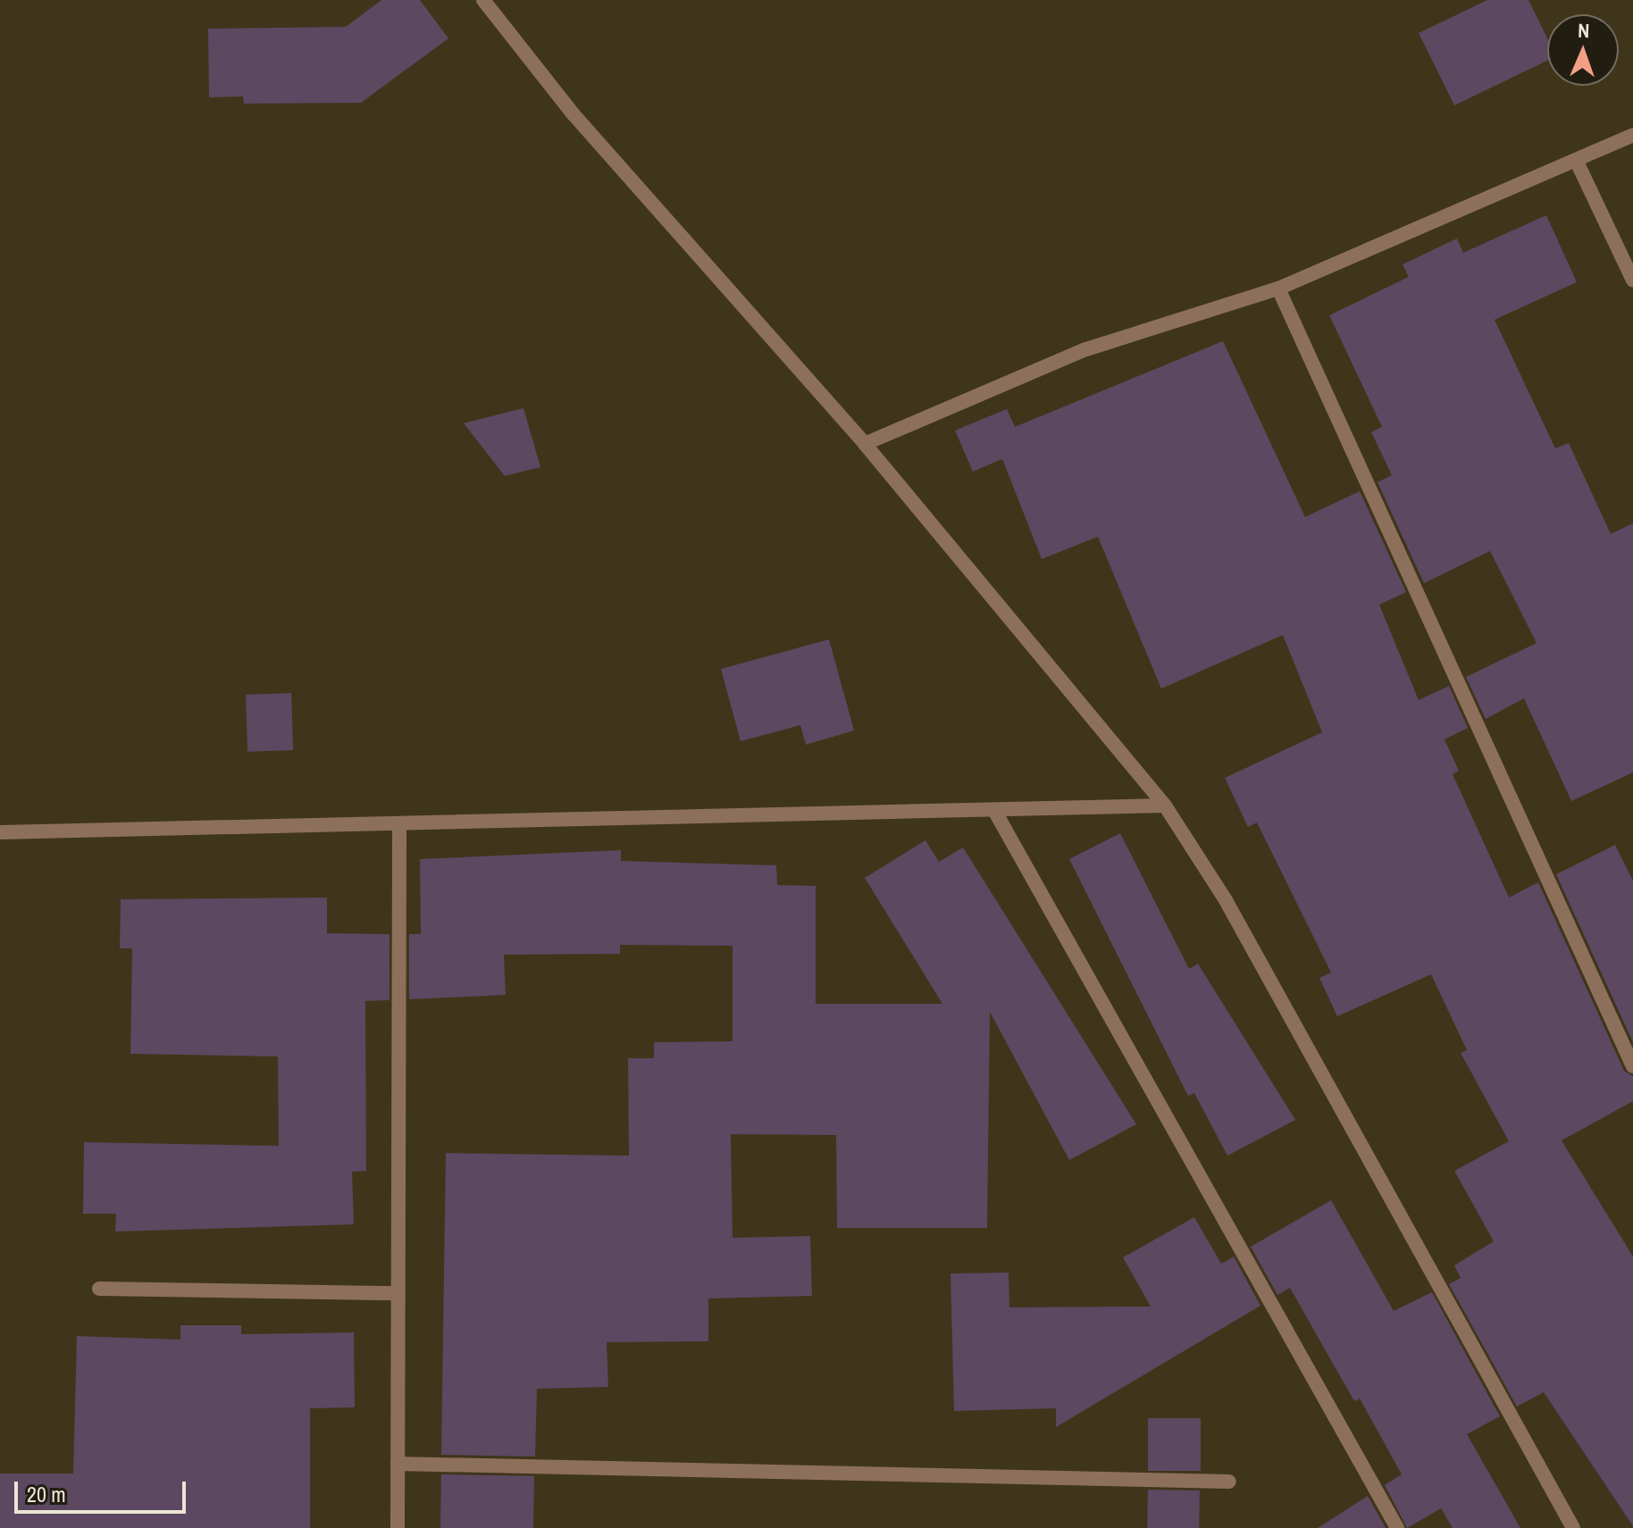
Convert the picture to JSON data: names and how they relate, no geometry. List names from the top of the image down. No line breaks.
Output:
{"scale_bar":"20 m","north":"top"}
